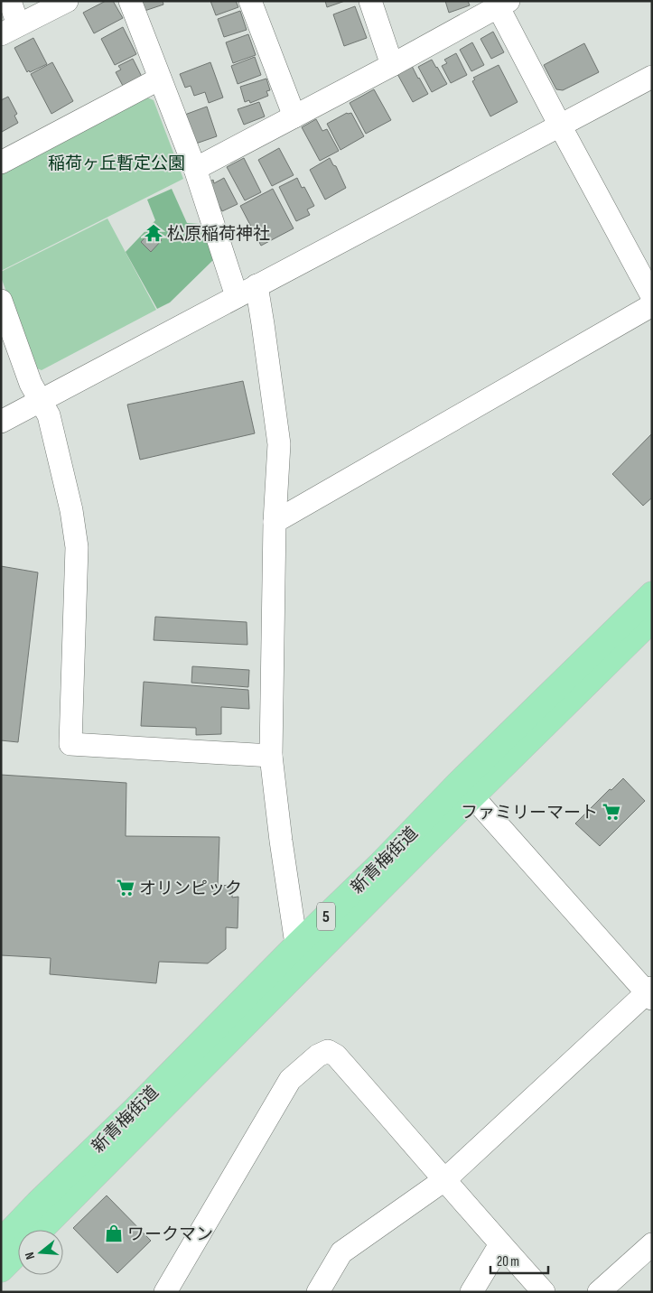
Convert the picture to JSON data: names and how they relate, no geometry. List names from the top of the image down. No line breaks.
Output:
{"streets":{"main road":["新青梅街道","5"]},"parks":["稲荷ヶ丘暫定公園"],"places":{"temple":["松原稲荷神社"],"supermarket":["ファミリーマート","オリンピック"],"shop":["ワークマン"]},"scale_bar":"20 m","north":"left"}
